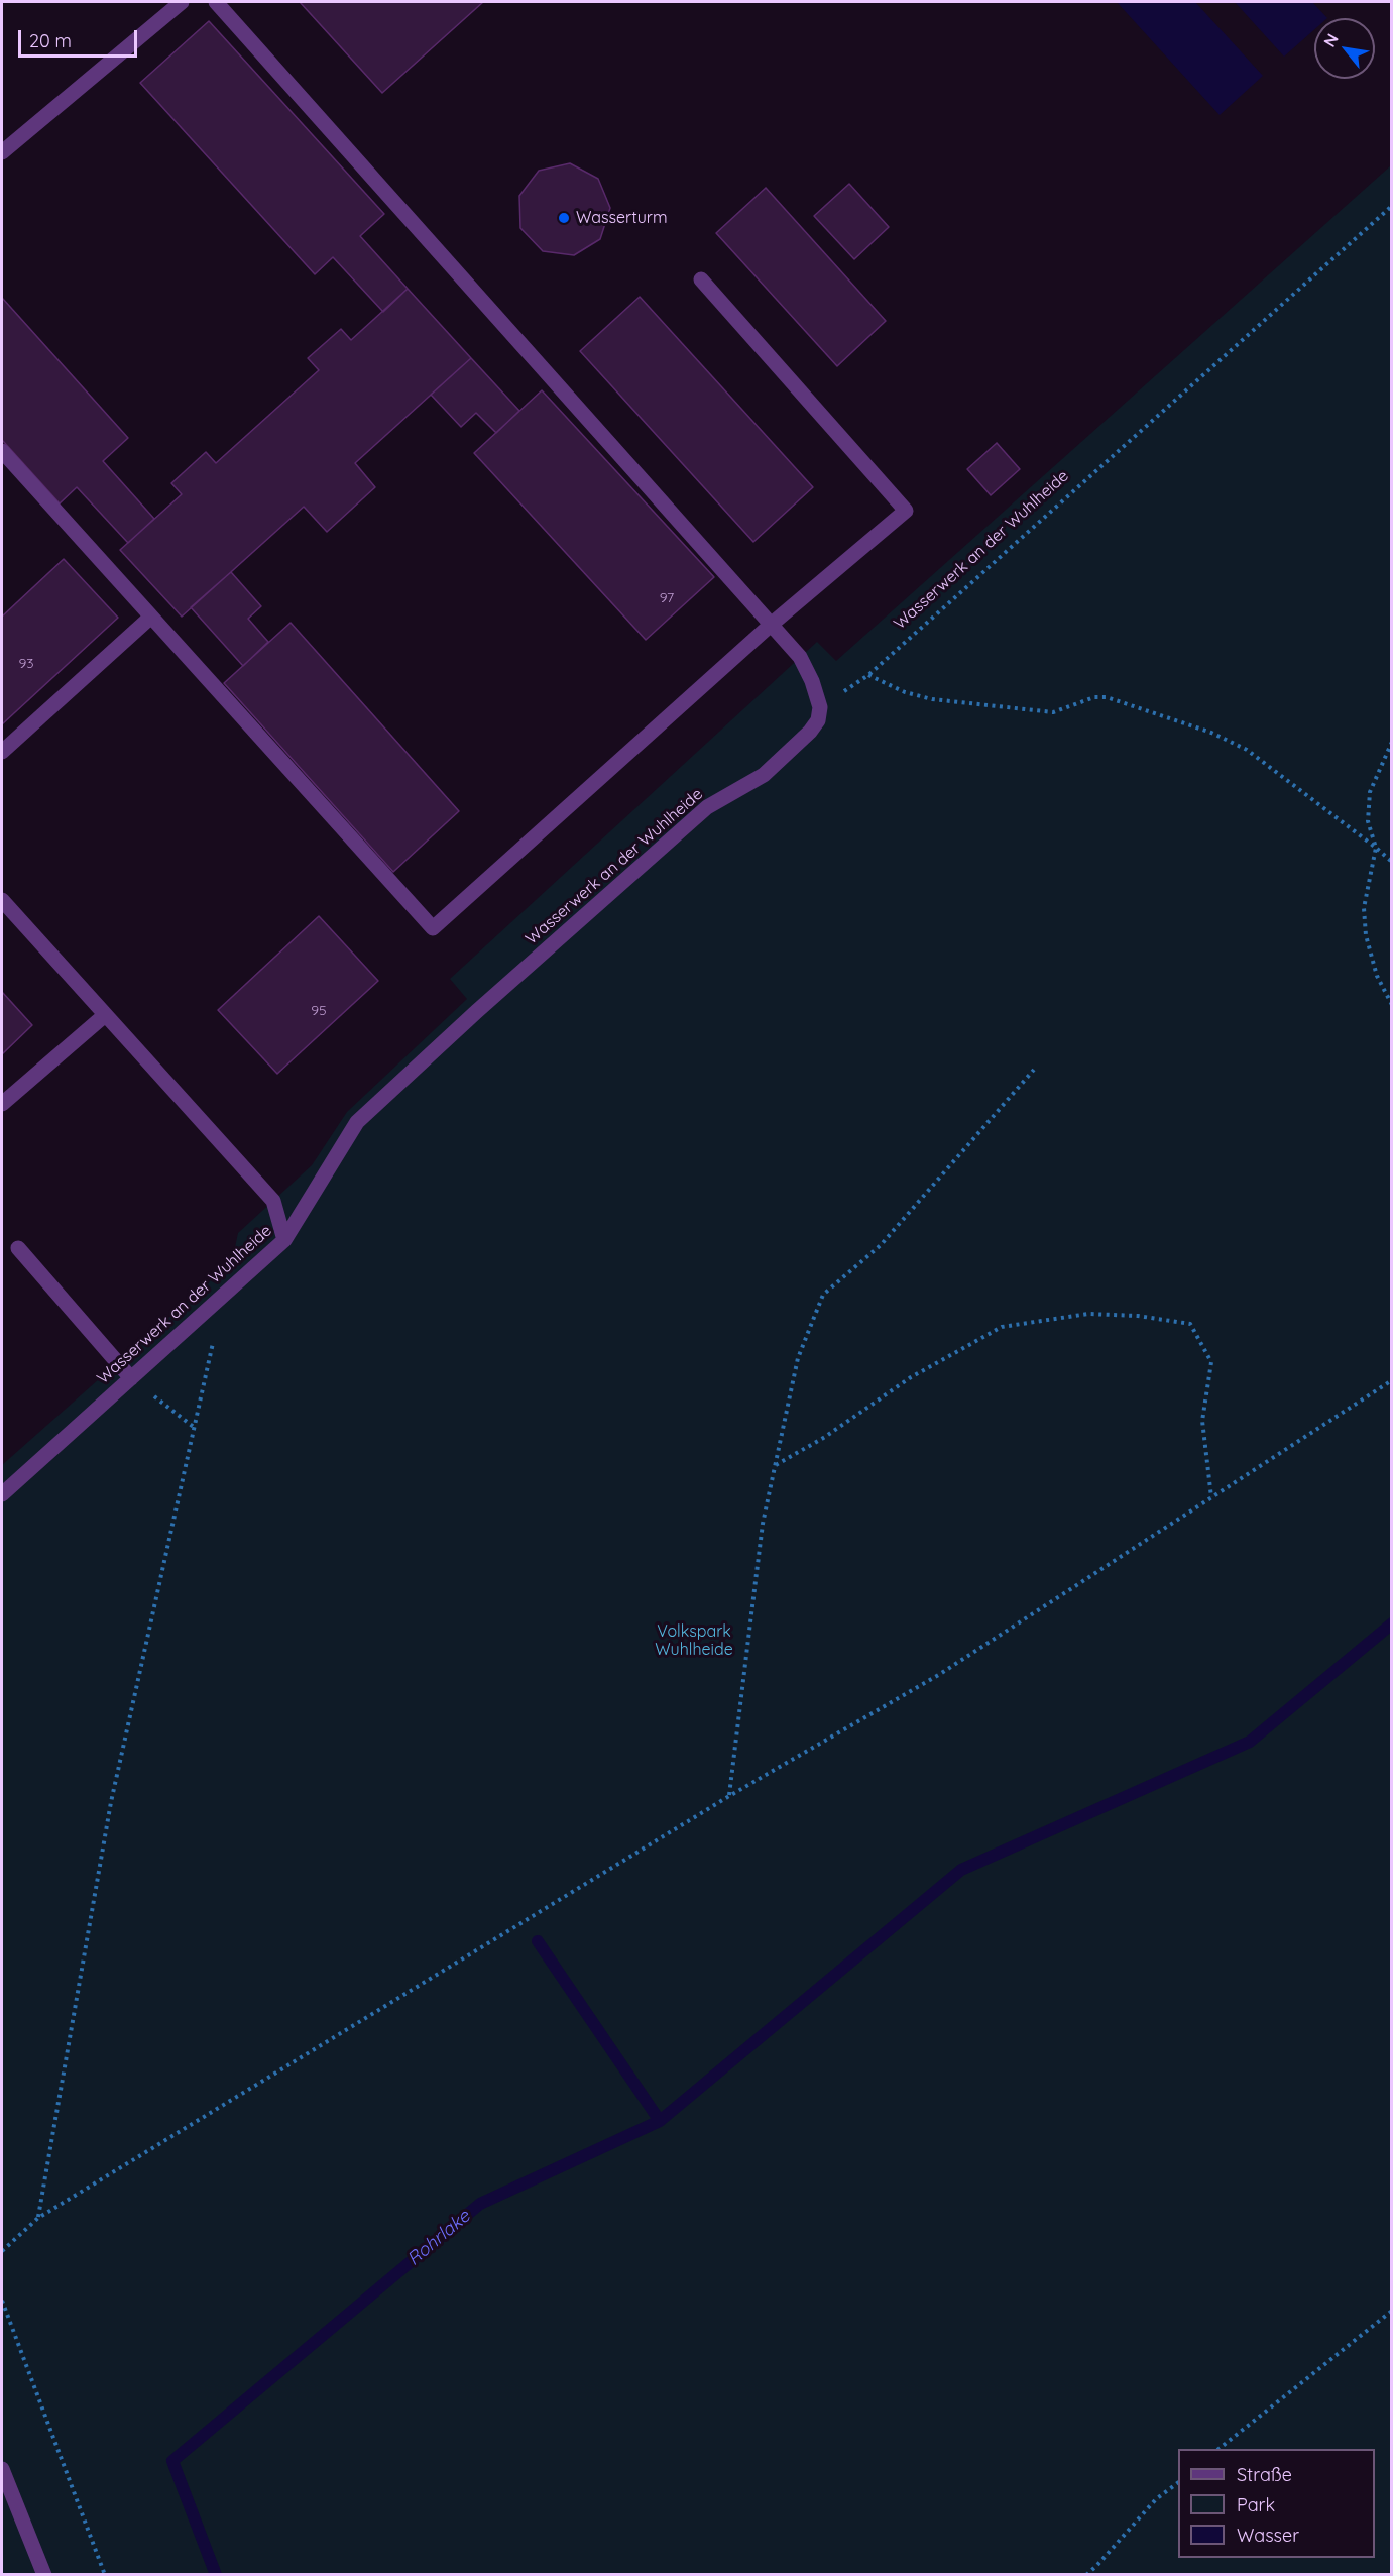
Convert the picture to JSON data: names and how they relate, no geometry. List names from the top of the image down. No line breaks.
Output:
{"streets":{"lane":["Wasserwerk an der Wuhlheide"]},"water":["Rohrlake"],"parks":["Volkspark Wuhlheide"],"places":["Wasserturm"],"house_numbers":["97","93","95"],"legend":["Straße","Park","Wasser"],"scale_bar":"20 m","north":"top left"}
